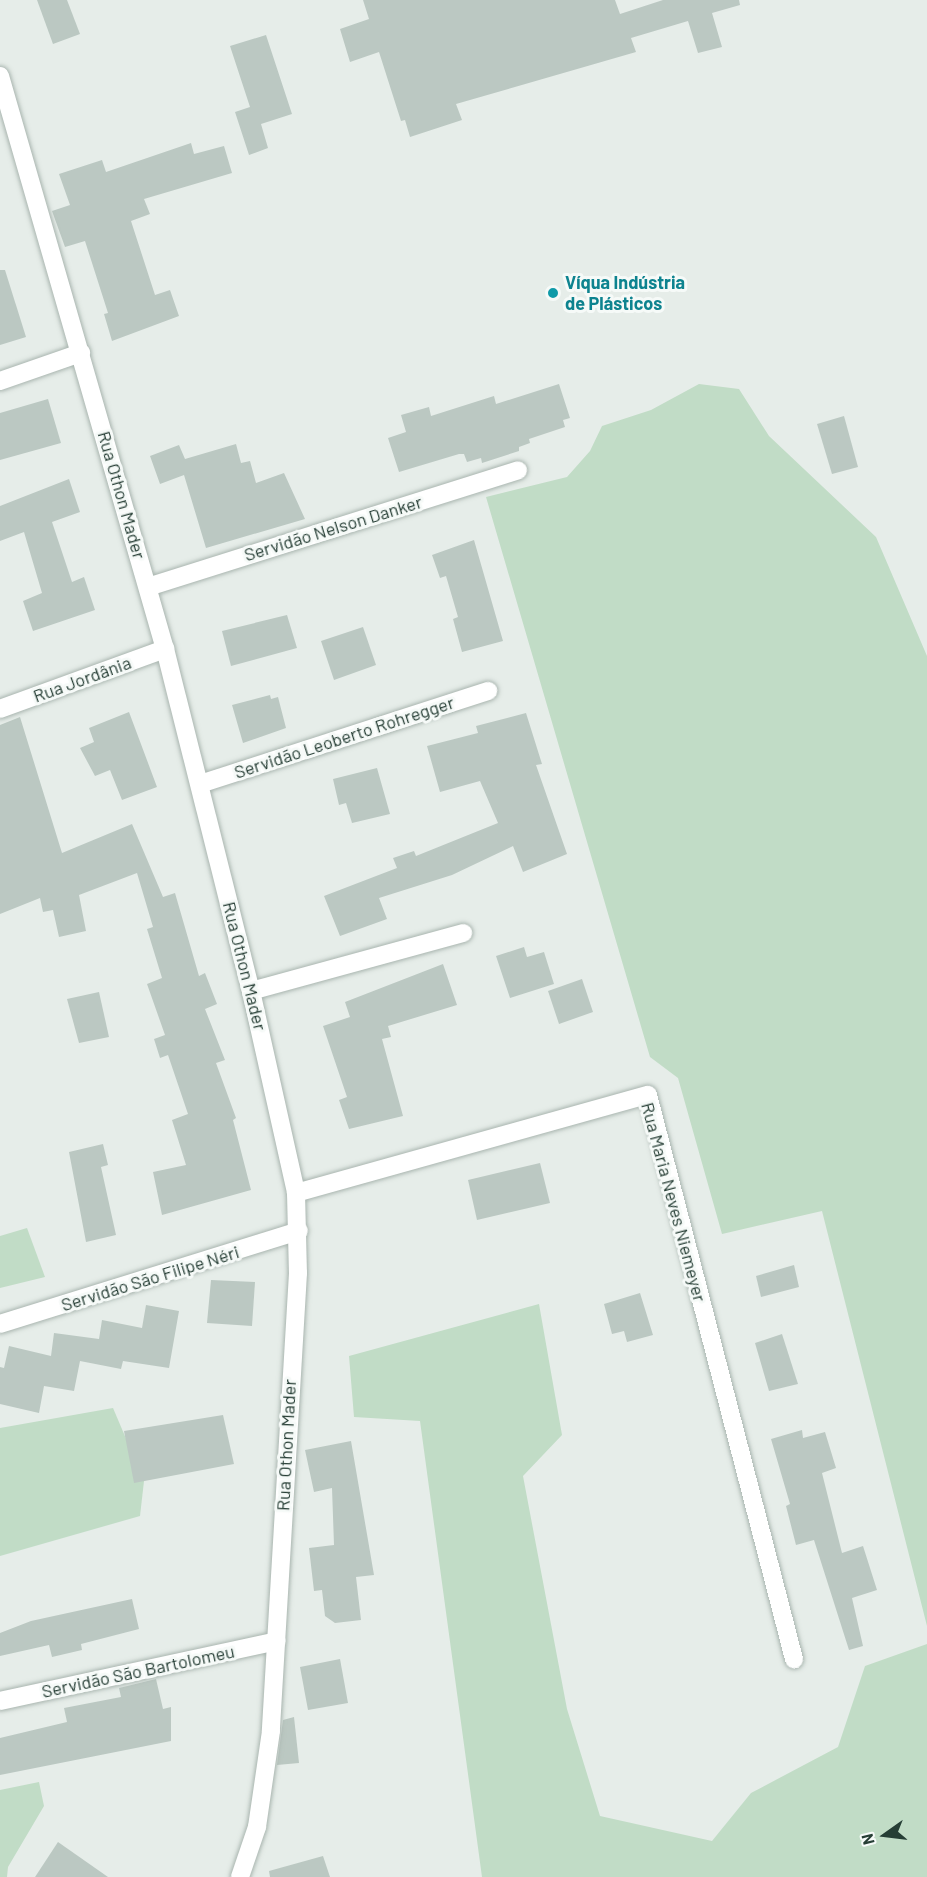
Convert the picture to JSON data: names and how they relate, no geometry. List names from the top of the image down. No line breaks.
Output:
{"streets":{"street":["Rua Othon Mader","Servidão Nelson Danker","Rua Jordânia","Servidão Leoberto Rohregger","Rua Maria Neves Niemeyer","Servidão São Filipe Néri","Servidão São Bartolomeu"]},"crossings":[["Rua Othon Mader","Servidão Nelson Danker"],["Rua Othon Mader","Rua Jordânia"],["Rua Othon Mader","Servidão Leoberto Rohregger"],["Rua Othon Mader","Rua Maria Neves Niemeyer"],["Rua Othon Mader","Servidão São Filipe Néri"],["Rua Othon Mader","Servidão São Bartolomeu"]],"places":["Víqua Indústria de Plásticos"],"north":"left"}
